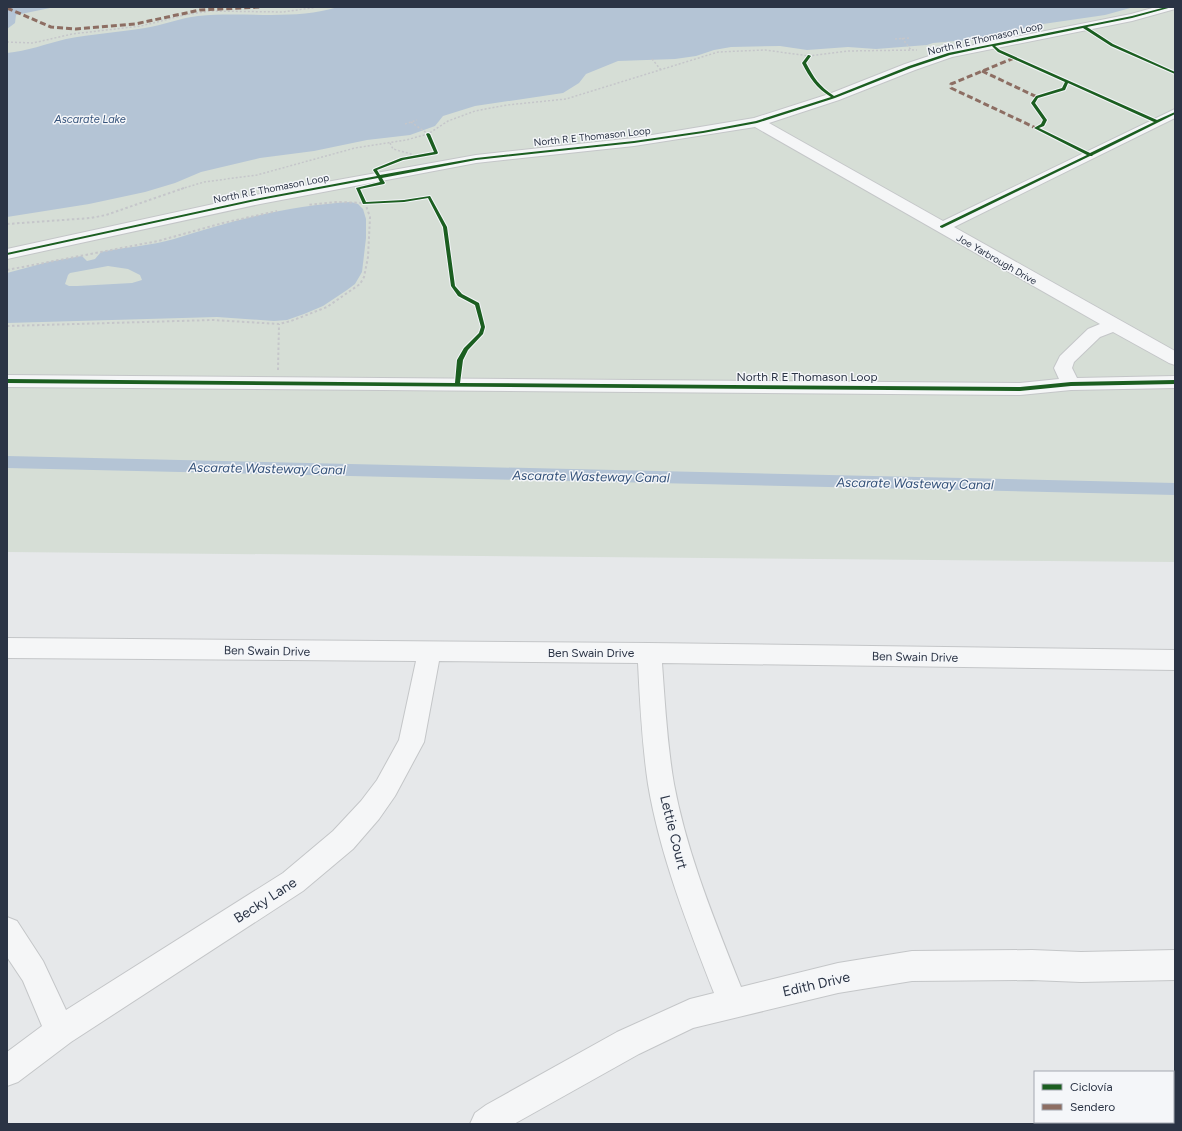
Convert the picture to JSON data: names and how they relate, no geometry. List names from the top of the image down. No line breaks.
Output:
{"streets":{"street":["North R E Thomason Loop","Joe Yarbrough Drive","Ben Swain Drive","Lettie Court","Becky Lane","Edith Drive"]},"crossings":[["North R E Thomason Loop","Joe Yarbrough Drive"],["Ben Swain Drive","Lettie Court"],["Ben Swain Drive","Becky Lane"],["Lettie Court","Edith Drive"]],"water":["Ascarate Lake","Ascarate Wasteway Canal"],"legend":["Ciclovía","Sendero"]}
